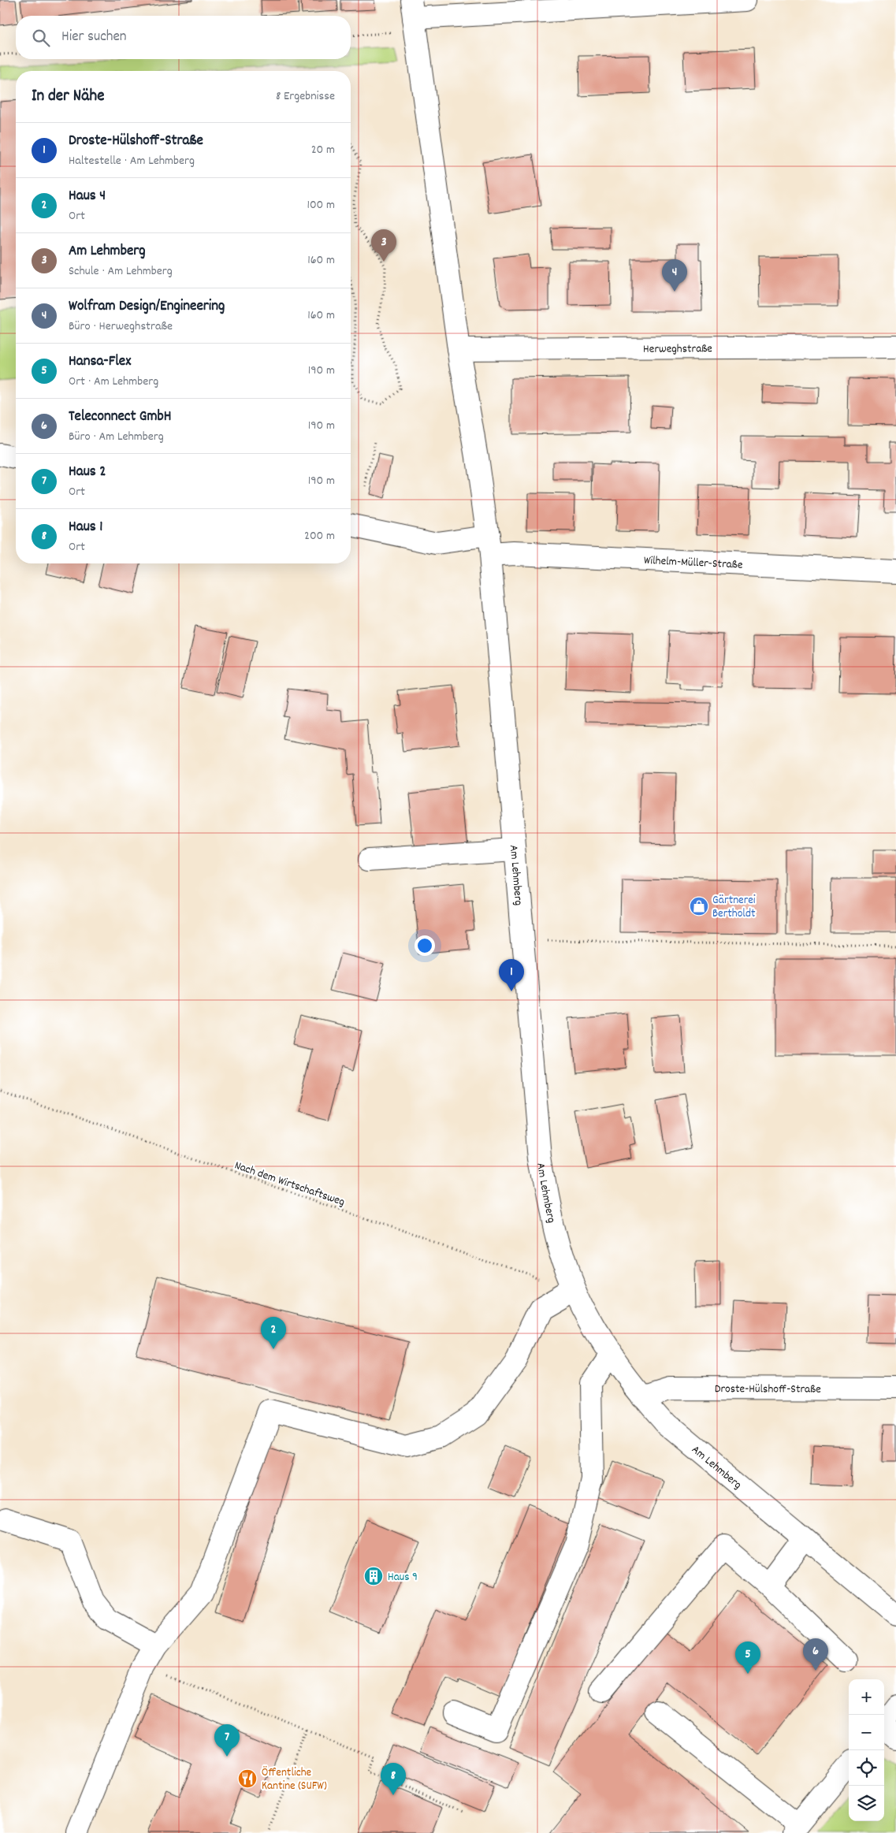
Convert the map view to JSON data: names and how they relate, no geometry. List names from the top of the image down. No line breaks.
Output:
{"streets":{"street":["Herweghstraße","Wilhelm-Müller-Straße","Am Lehmberg","Droste-Hülshoff-Straße"],"path":["Nach dem Wirtschaftsweg"]},"crossings":[["Herweghstraße","Am Lehmberg"],["Wilhelm-Müller-Straße","Am Lehmberg"],["Am Lehmberg","Nach dem Wirtschaftsweg"],["Am Lehmberg","Droste-Hülshoff-Straße"]],"places":{"shop":["Gärtnerei Bertholdt"],"building":["Haus 9"],"restaurant":["Öffentliche Kantine (SUFW)"]},"page":{"search":"Hier suchen","heading":["In der Nähe","8 Ergebnisse"],"list":[{"mark":"1","name":"Droste-Hülshoff-Straße","note":"Haltestelle · Am Lehmberg","value":"20 m"},{"mark":"2","name":"Haus 4","note":"Ort","value":"100 m"},{"mark":"3","name":"Am Lehmberg","note":"Schule · Am Lehmberg","value":"160 m"},{"mark":"4","name":"Wolfram Design/Engineering","note":"Büro · Herweghstraße","value":"160 m"},{"mark":"5","name":"Hansa-Flex","note":"Ort · Am Lehmberg","value":"190 m"},{"mark":"6","name":"Teleconnect GmbH","note":"Büro · Am Lehmberg","value":"190 m"},{"mark":"7","name":"Haus 2","note":"Ort","value":"190 m"},{"mark":"8","name":"Haus 1","note":"Ort","value":"200 m"}],"pins":["3","4","1","2","6","5","7","8"],"map_buttons":["+","−"]}}
